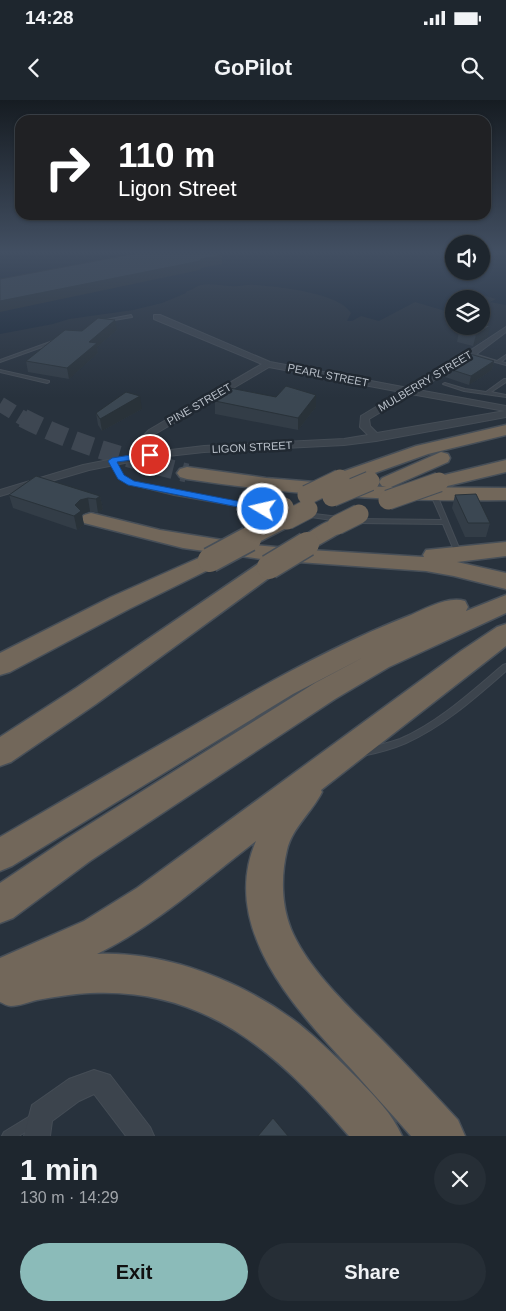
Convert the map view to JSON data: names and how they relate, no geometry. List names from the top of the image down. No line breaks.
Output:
{"streets":{"street":["PEARL STREET","MULBERRY STREET","PINE STREET","LIGON STREET"]},"crossings":[["PEARL STREET","MULBERRY STREET"],["PEARL STREET","PINE STREET"],["MULBERRY STREET","LIGON STREET"],["PINE STREET","LIGON STREET"]],"page":{"status":"14:28","header":"GoPilot","turn":["110 m","Ligon Street"],"heading":["1 min","130 m · 14:29"],"buttons":["Exit","Share"]}}
